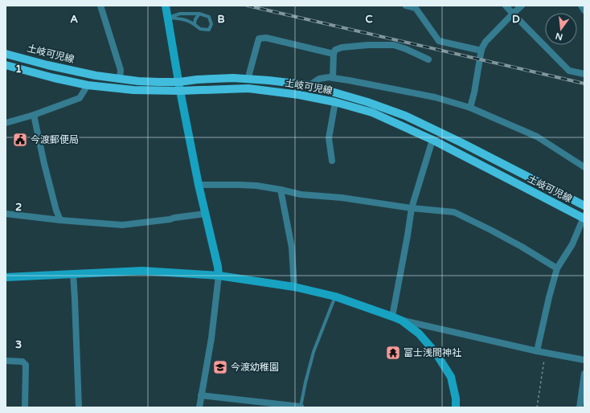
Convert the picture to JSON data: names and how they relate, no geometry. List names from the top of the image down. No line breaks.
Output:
{"streets":{"main road":["土岐可児線"]},"places":{"public building":["今渡郵便局"],"temple":["富士浅間神社"],"school or university":["今渡幼稚園"]},"north":"bottom","grid":{"columns":["A","B","C","D"],"rows":["1","2","3"]}}
